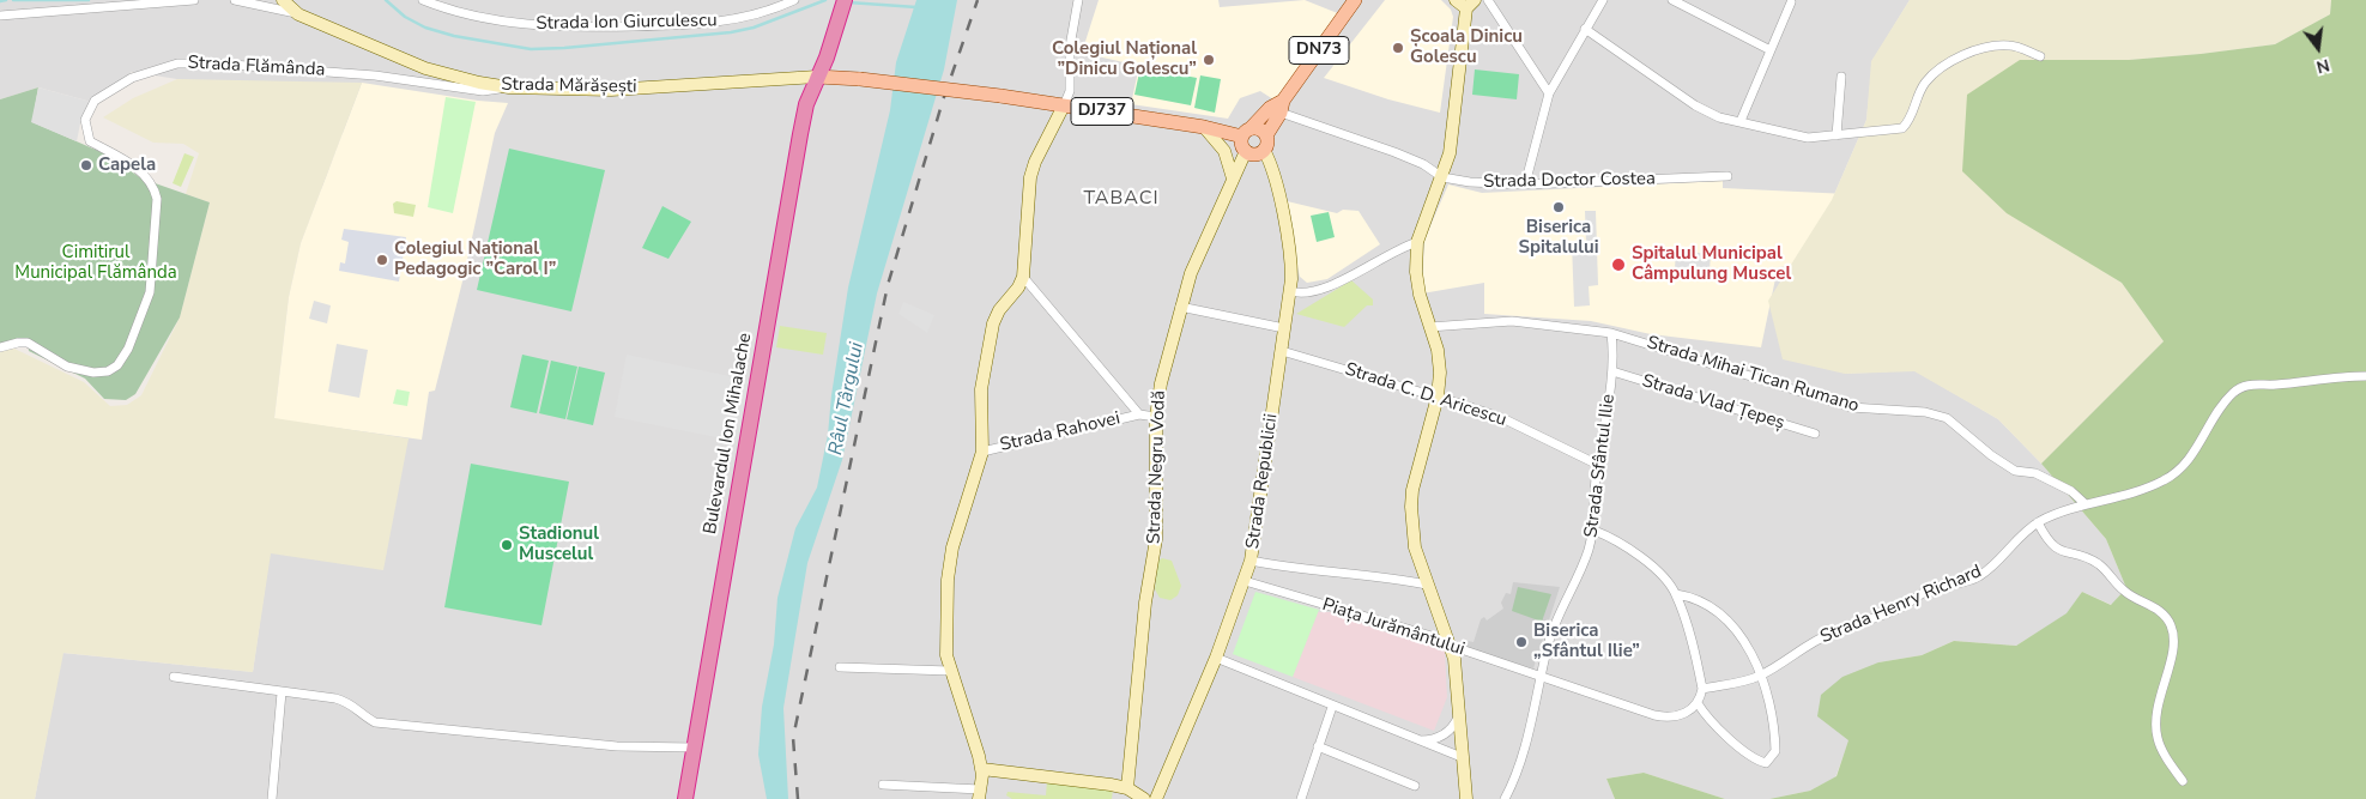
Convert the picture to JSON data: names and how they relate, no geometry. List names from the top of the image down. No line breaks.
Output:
{"streets":{"highway":["Bulevardul Ion Mihalache"],"main road":["DN73","Strada Mărășești","DJ737","Strada Negru Vodă","Strada Republicii"],"street":["Strada Ion Giurculescu","Strada Flămânda","Strada Doctor Costea","Strada Mihai Tican Rumano","Strada C. D. Aricescu","Strada Vlad Țepeș","Strada Rahovei","Strada Sfântul Ilie","Strada Henry Richard","Piața Jurământului"]},"crossings":[["DN73","Strada Doctor Costea"],["DN73","Strada Negru Vodă"],["DN73","Strada Republicii"],["Strada Flămânda","Strada Mărășești"],["Strada Mărășești","DJ737"],["Strada Mărășești","Bulevardul Ion Mihalache"],["DJ737","Bulevardul Ion Mihalache"],["Strada Mihai Tican Rumano","Strada Sfântul Ilie"],["Strada Mihai Tican Rumano","Strada Henry Richard"],["Strada C. D. Aricescu","Strada Sfântul Ilie"],["Strada C. D. Aricescu","Strada Republicii"],["Strada Vlad Țepeș","Strada Sfântul Ilie"],["Strada Sfântul Ilie","Piața Jurământului"],["Strada Negru Vodă","Strada Republicii"],["Strada Republicii","Piața Jurământului"]],"districts":["TABACI"],"water":["Râul Târgului"],"parks":["Cimitirul Municipal Flămânda"],"places":["Școala Dinicu Golescu","Colegiul Național ”Dinicu Golescu”","Capela","Biserica Spitalului","Colegiul Național Pedagogic ”Carol I”","Spitalul Municipal Câmpulung Muscel","Stadionul Muscelul","Biserica „Sfântul Ilie”"],"north":"bottom"}
